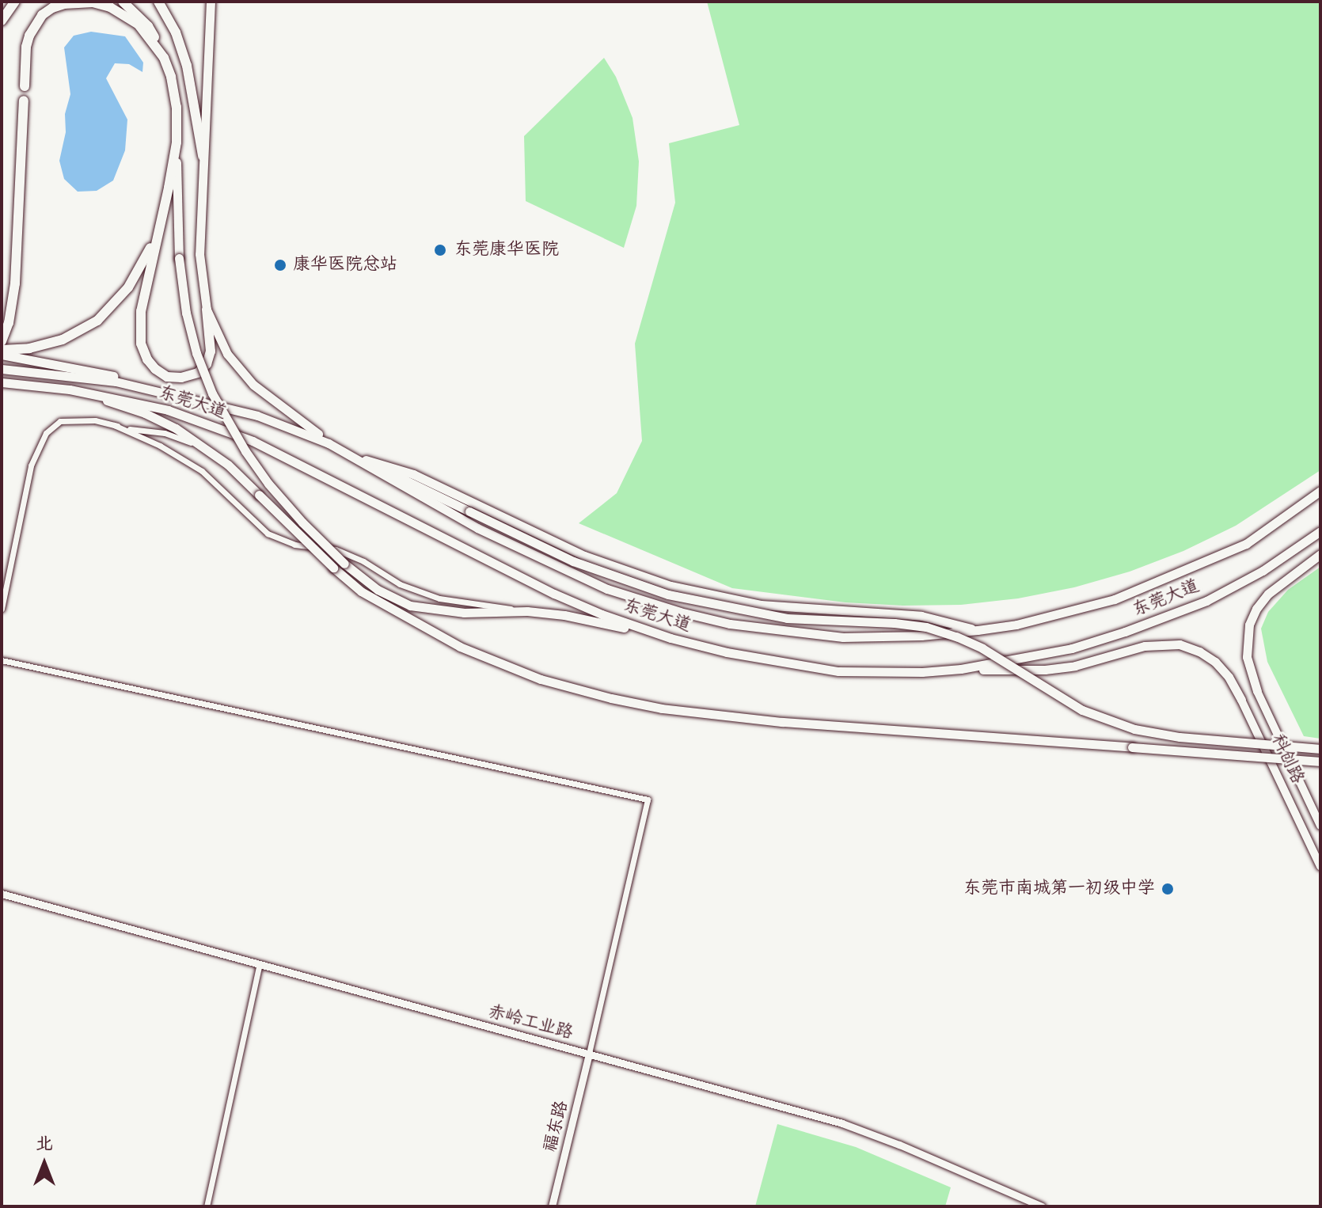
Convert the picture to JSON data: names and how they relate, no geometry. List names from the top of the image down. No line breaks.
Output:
{"streets":{"highway":["东莞大道"],"main road":["科创路"],"street":["赤岭工业路","福东路"]},"crossings":[["赤岭工业路","福东路"]],"places":["东莞康华医院","康华医院总站","东莞市南城第一初级中学"],"north":"top"}
